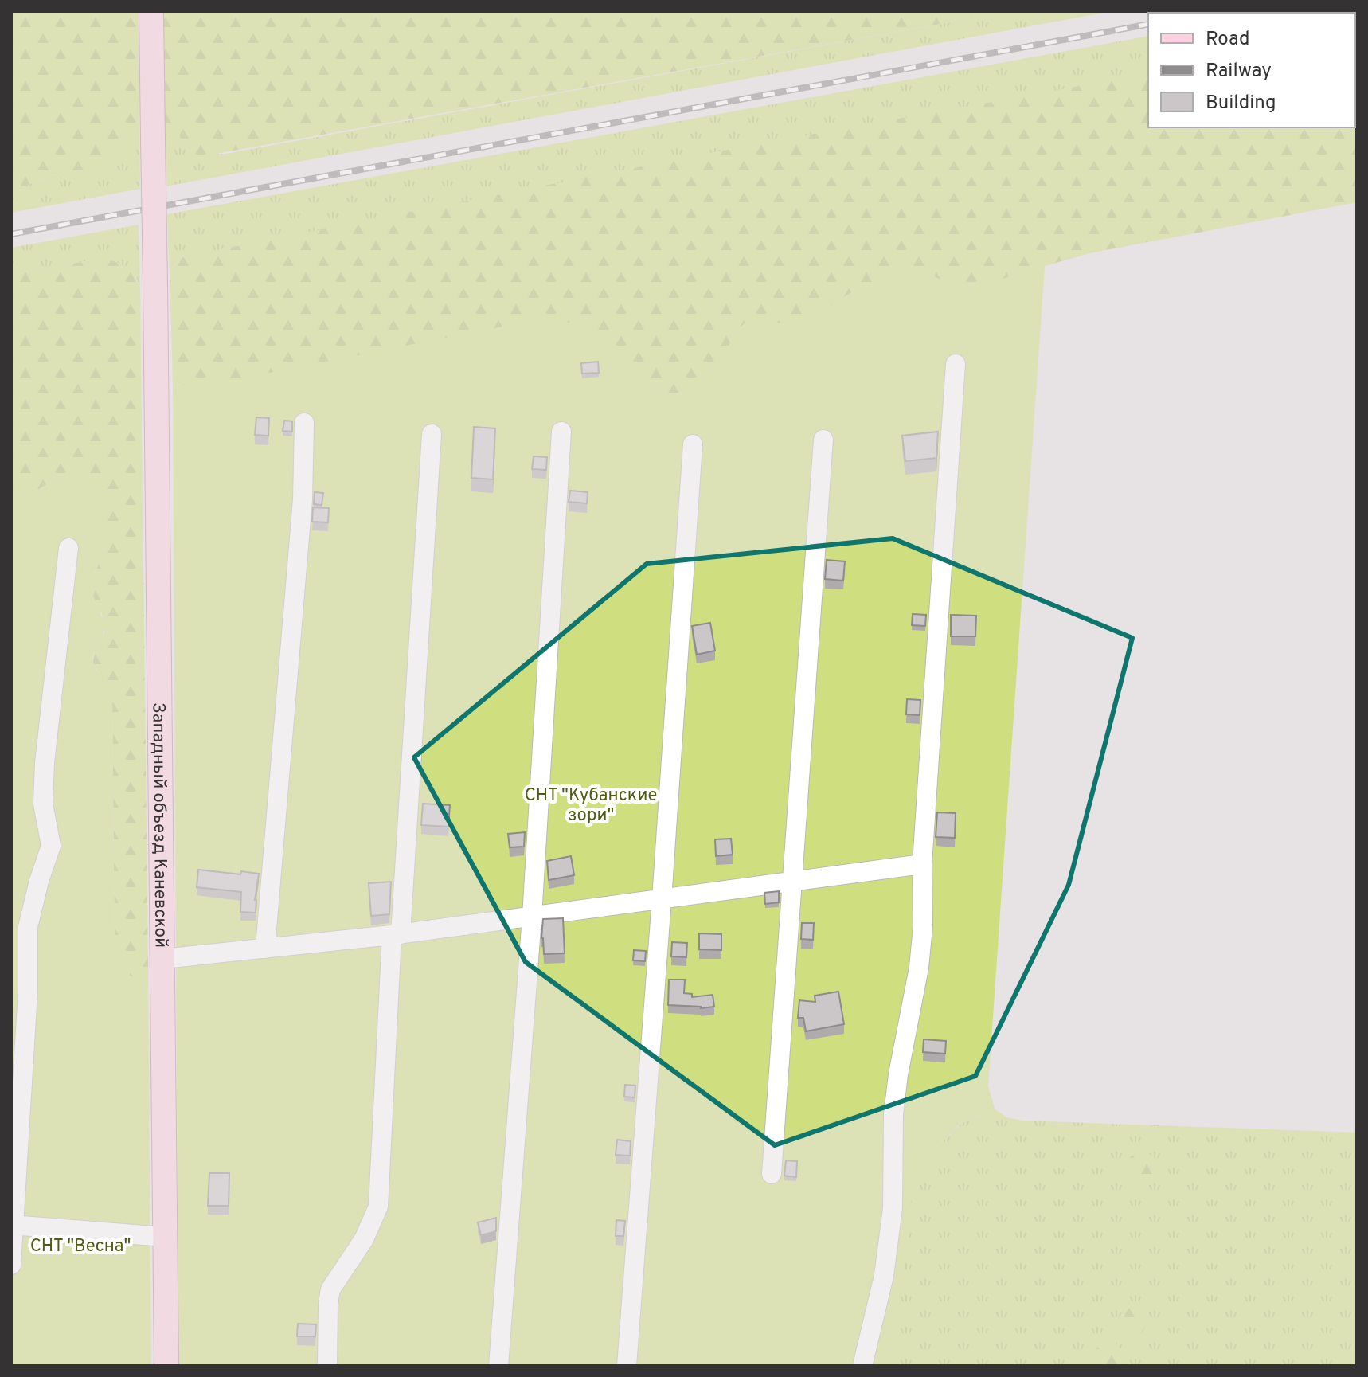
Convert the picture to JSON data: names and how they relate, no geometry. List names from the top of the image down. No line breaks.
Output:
{"streets":{"main road":["Западный объезд Каневской"]},"parks":["СНТ \"Кубанские зори\"","СНТ \"Весна\""],"legend":["Road","Railway","Building"]}
